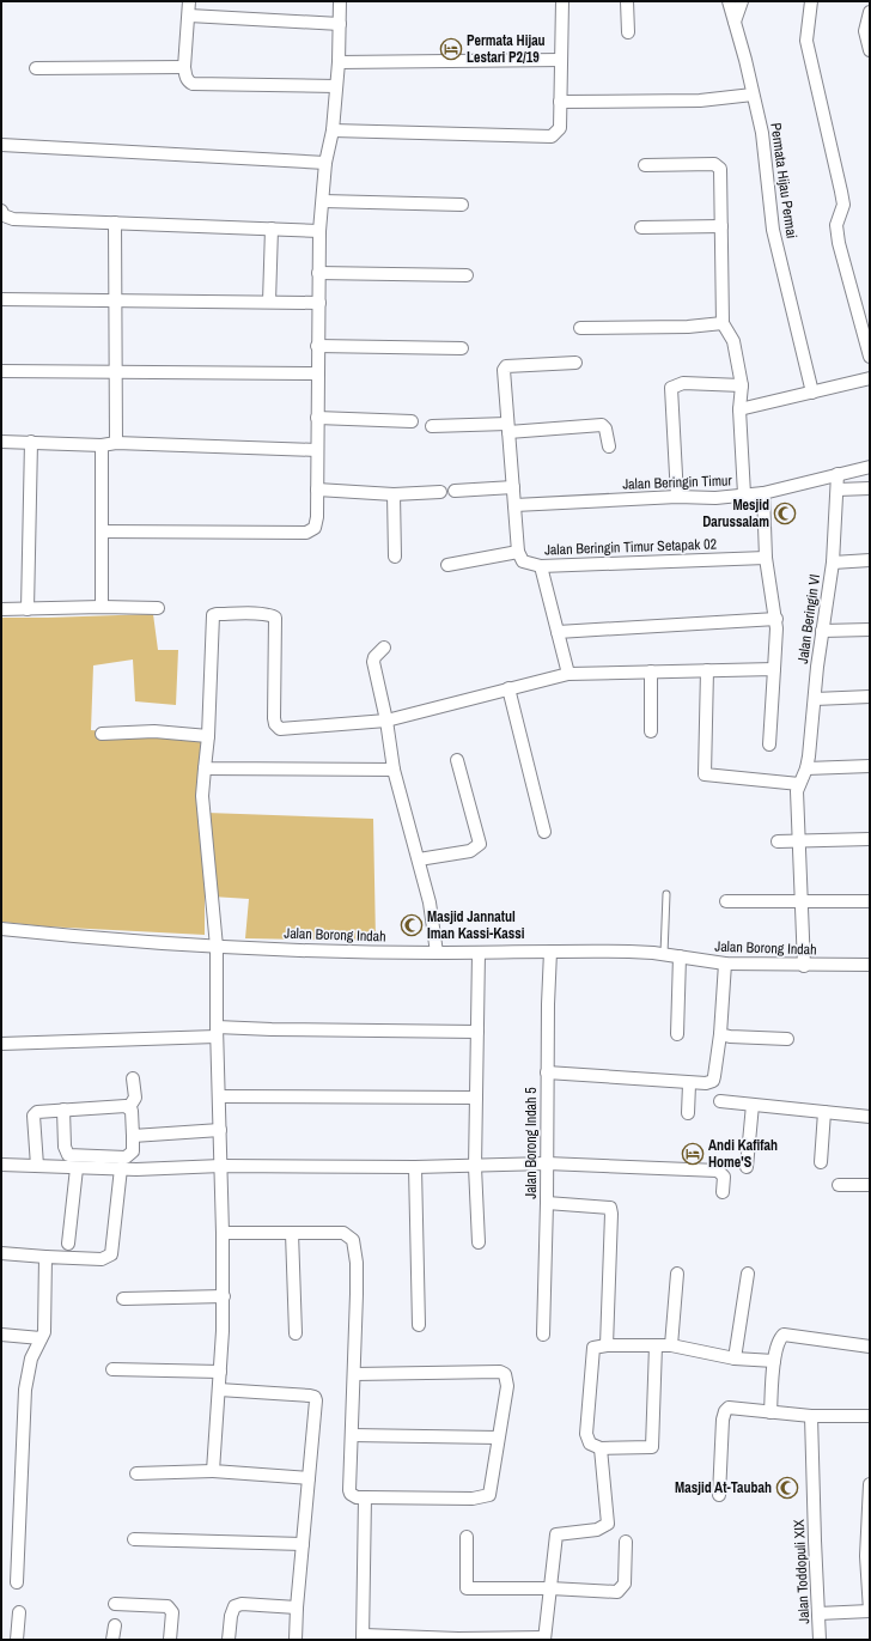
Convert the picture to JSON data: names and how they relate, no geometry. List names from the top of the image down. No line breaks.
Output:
{"streets":{"street":["Permata Hijau Permai","Jalan Beringin Timur","Jalan Beringin Timur Setapak 02","Jalan Beringin VI","Jalan Borong Indah","Jalan Borong Indah 5","Jalan Toddopuli XIX"]},"crossings":[["Jalan Beringin Timur","Jalan Beringin VI"],["Jalan Beringin VI","Jalan Borong Indah"],["Jalan Borong Indah","Jalan Borong Indah 5"]],"places":{"hotel":["Permata Hijau Lestari P2/19","Andi Kafifah Home'S"],"mosque":["Mesjid Darussalam","Masjid Jannatul Iman Kassi-Kassi","Masjid At-Taubah"]}}
